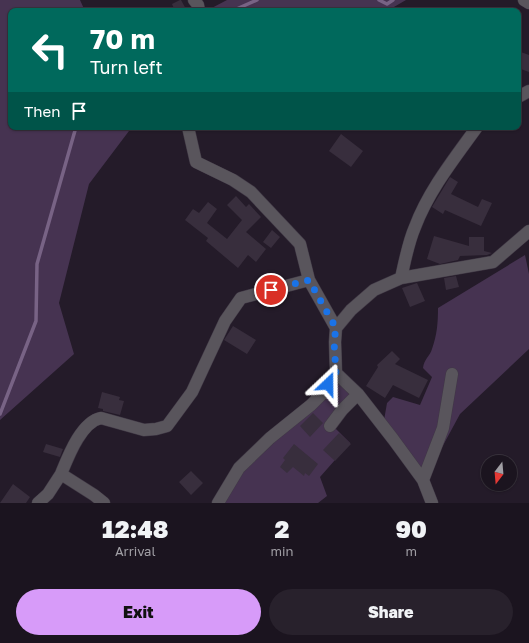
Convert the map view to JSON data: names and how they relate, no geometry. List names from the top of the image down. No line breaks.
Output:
{"north":"bottom","page":{"turn":["70 m","Turn left"],"then":"Then","eta":["12:48","Arrival","2","min","90","m"],"buttons":["Exit","Share"]}}
